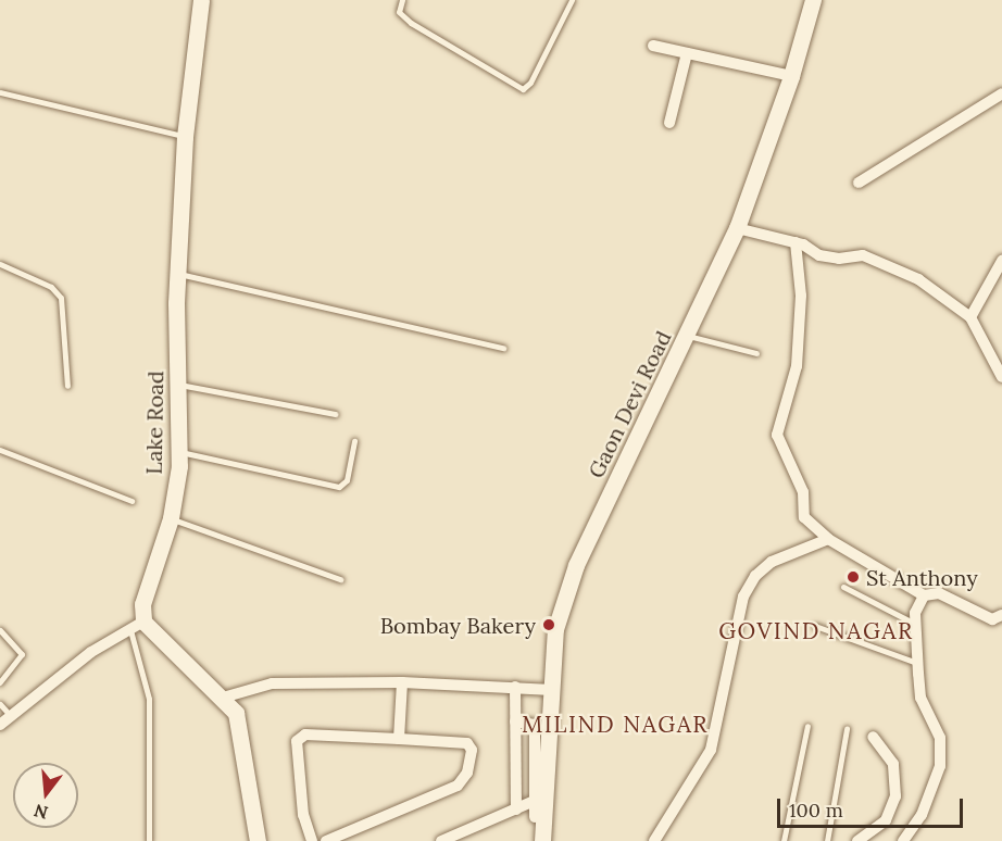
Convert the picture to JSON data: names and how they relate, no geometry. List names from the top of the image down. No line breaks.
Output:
{"streets":{"street":["Gaon Devi Road","Lake Road"]},"districts":["GOVIND NAGAR","MILIND NAGAR"],"places":["St Anthony","Bombay Bakery"],"scale_bar":"100 m","north":"bottom"}
